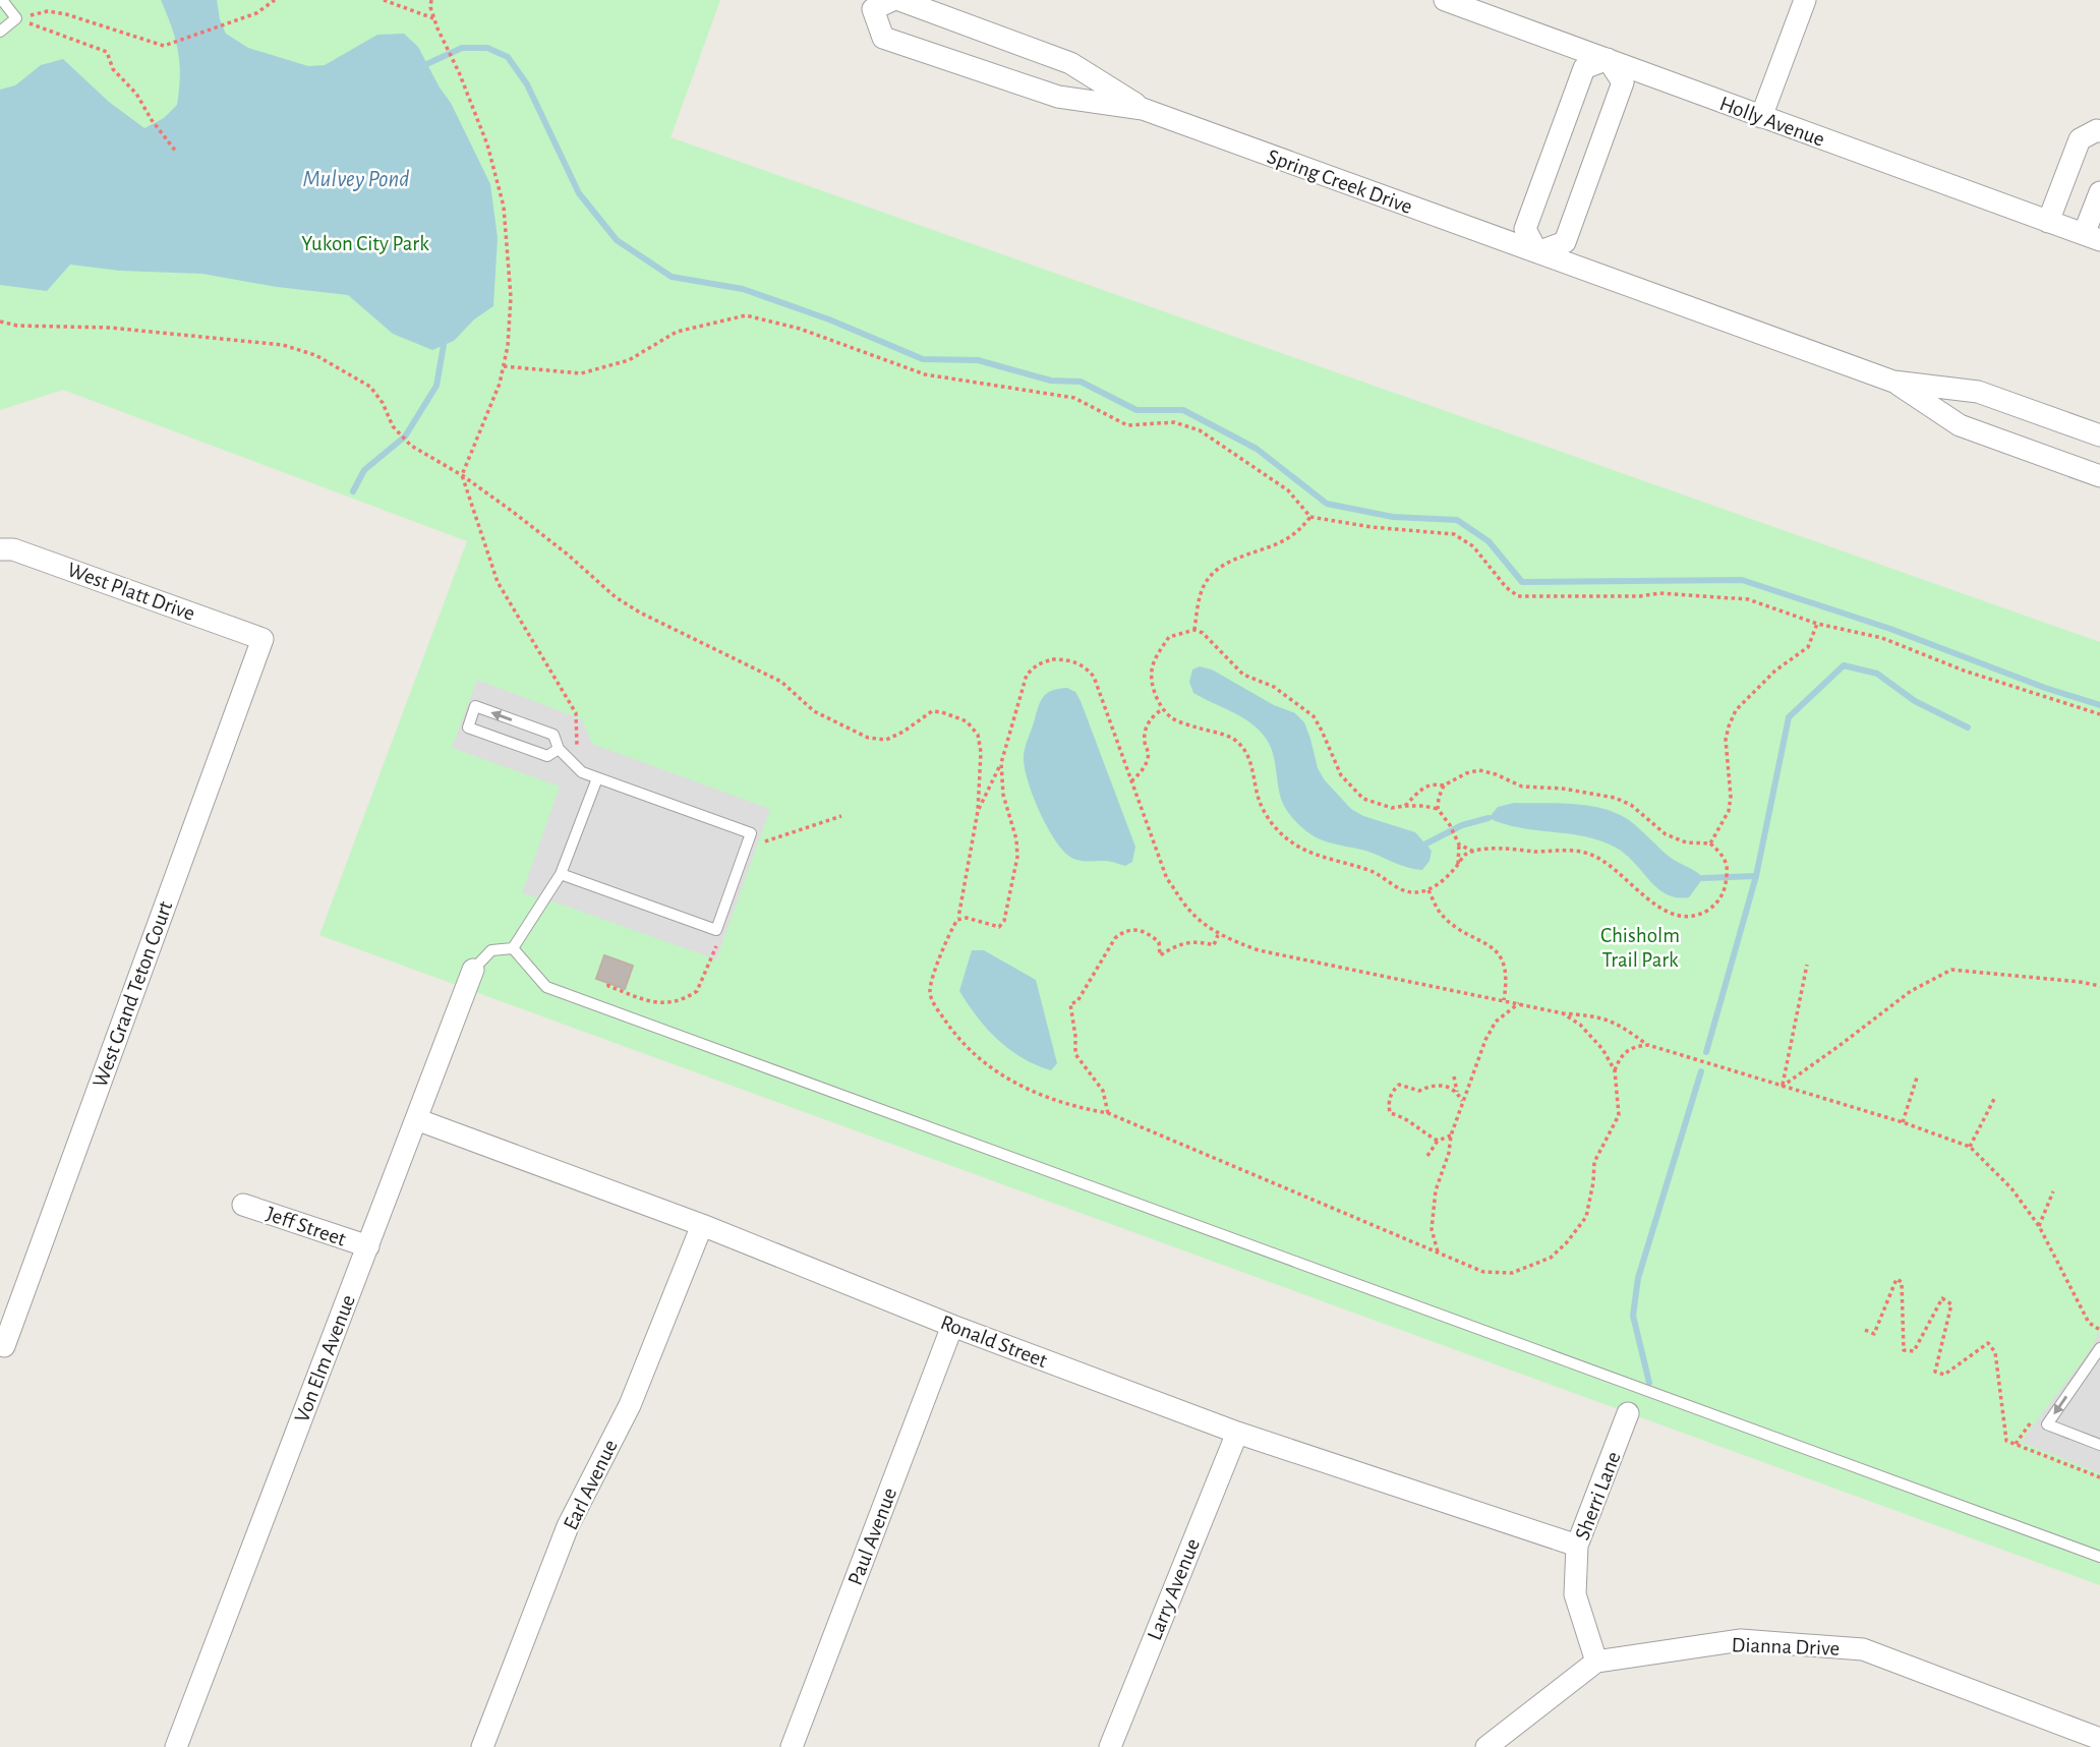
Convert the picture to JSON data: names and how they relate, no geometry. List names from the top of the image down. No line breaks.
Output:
{"streets":{"street":["Holly Avenue","Spring Creek Drive","West Platt Drive","West Grand Teton Court","Jeff Street","Ronald Street","Von Elm Avenue","Earl Avenue","Sherri Lane","Paul Avenue","Larry Avenue","Dianna Drive"]},"crossings":[["West Platt Drive","West Grand Teton Court"],["Jeff Street","Von Elm Avenue"],["Ronald Street","Von Elm Avenue"],["Ronald Street","Earl Avenue"],["Ronald Street","Sherri Lane"],["Ronald Street","Paul Avenue"],["Ronald Street","Larry Avenue"],["Sherri Lane","Dianna Drive"]],"water":["Mulvey Pond"],"parks":["Yukon City Park","Chisholm Trail Park"]}
